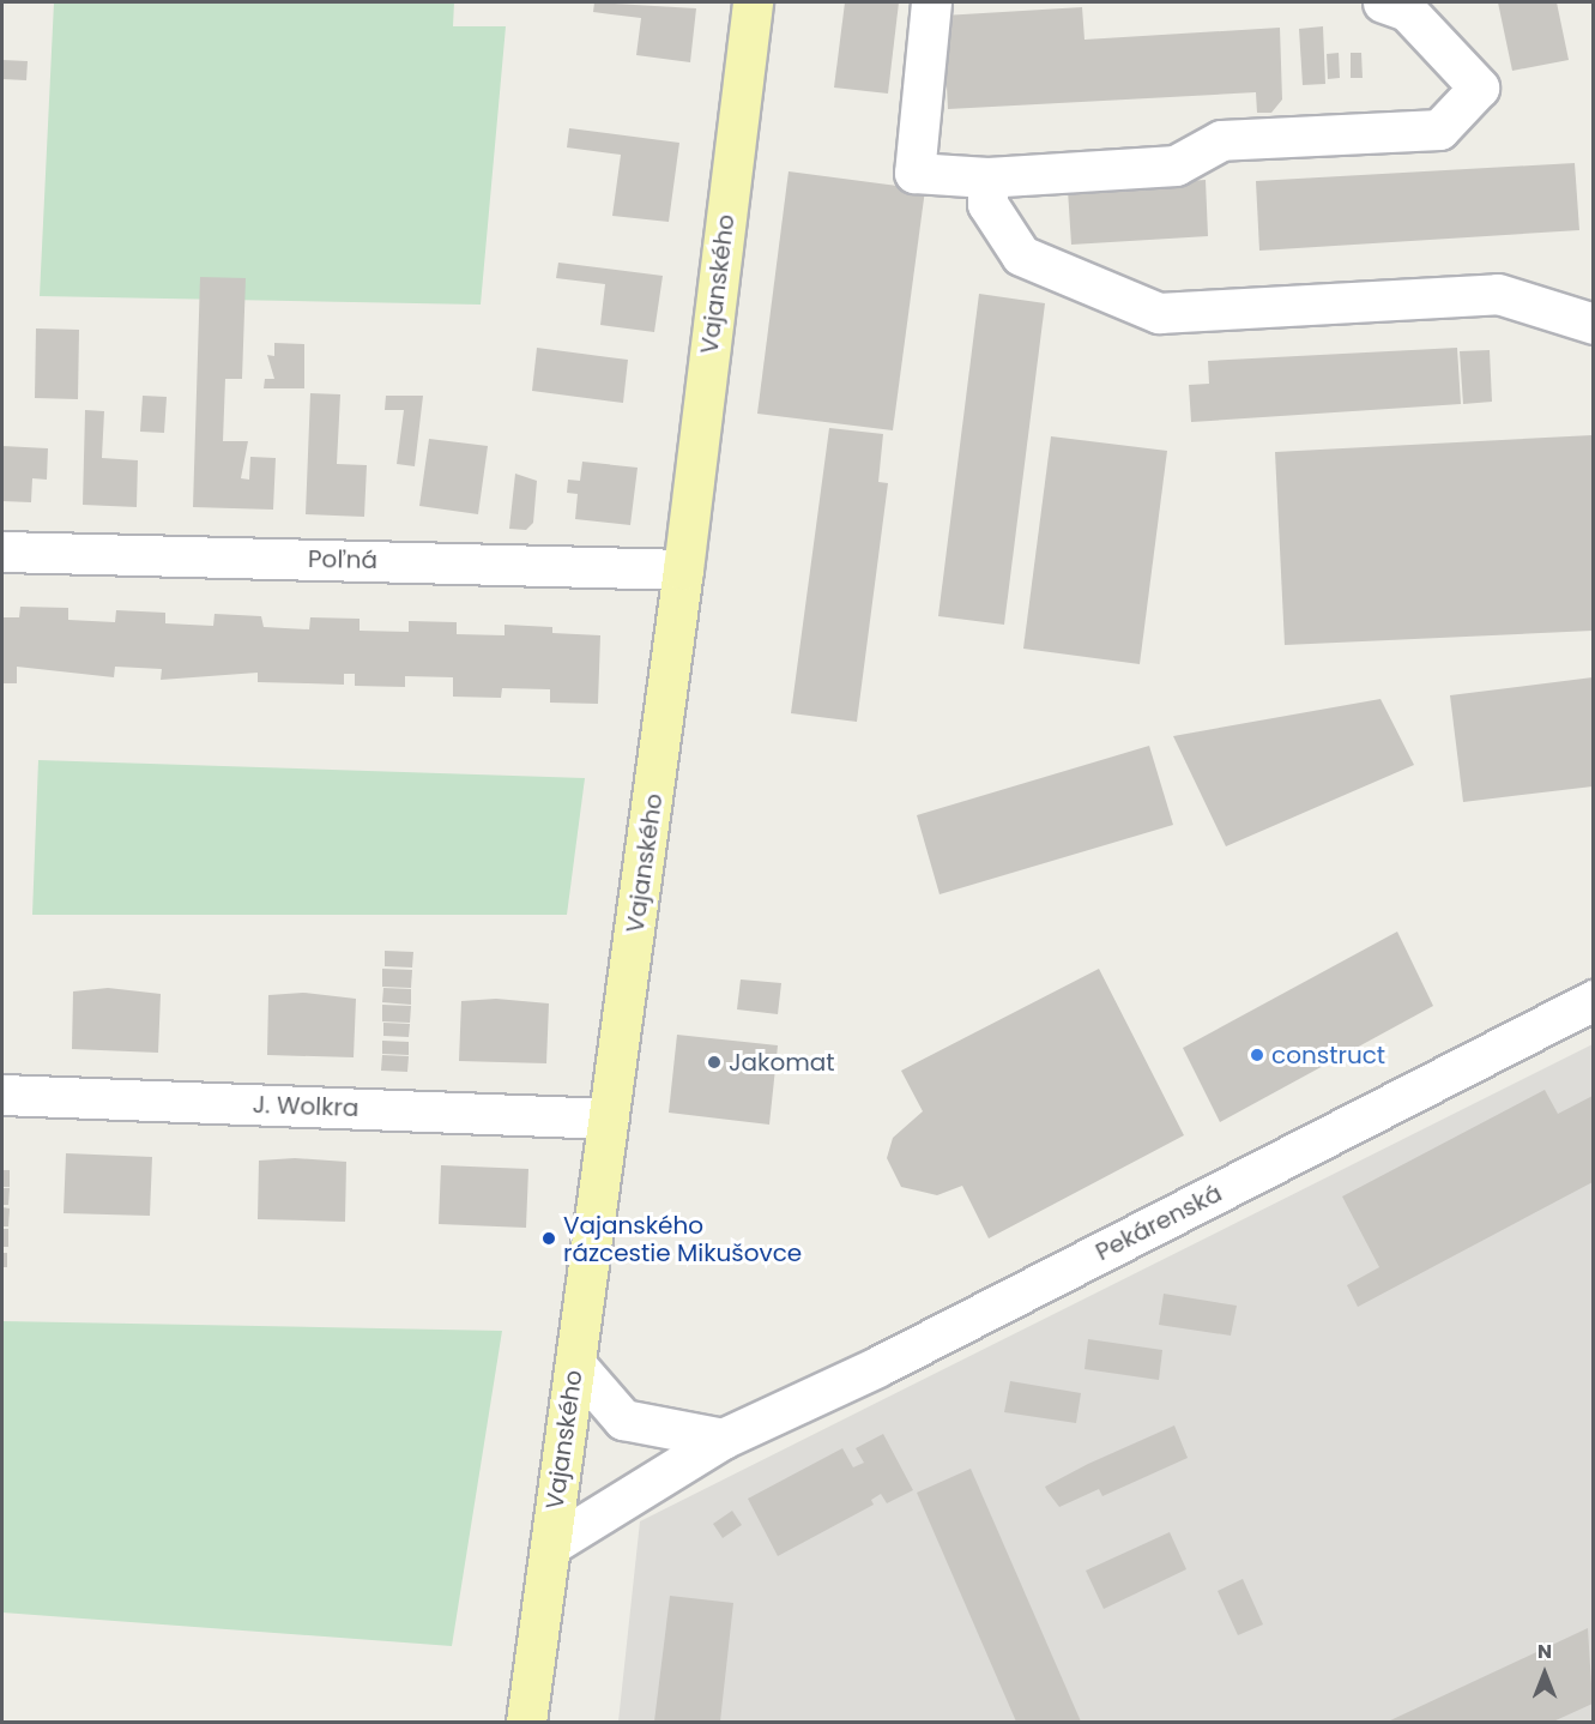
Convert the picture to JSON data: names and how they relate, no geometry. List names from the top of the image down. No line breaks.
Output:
{"streets":{"main road":["Vajanského"],"street":["Poľná","J. Wolkra","Pekárenská"]},"crossings":[["Vajanského","Poľná"],["Vajanského","J. Wolkra"],["Vajanského","Pekárenská"]],"places":["construct","Jakomat","Vajanského rázcestie Mikušovce"],"north":"top"}
